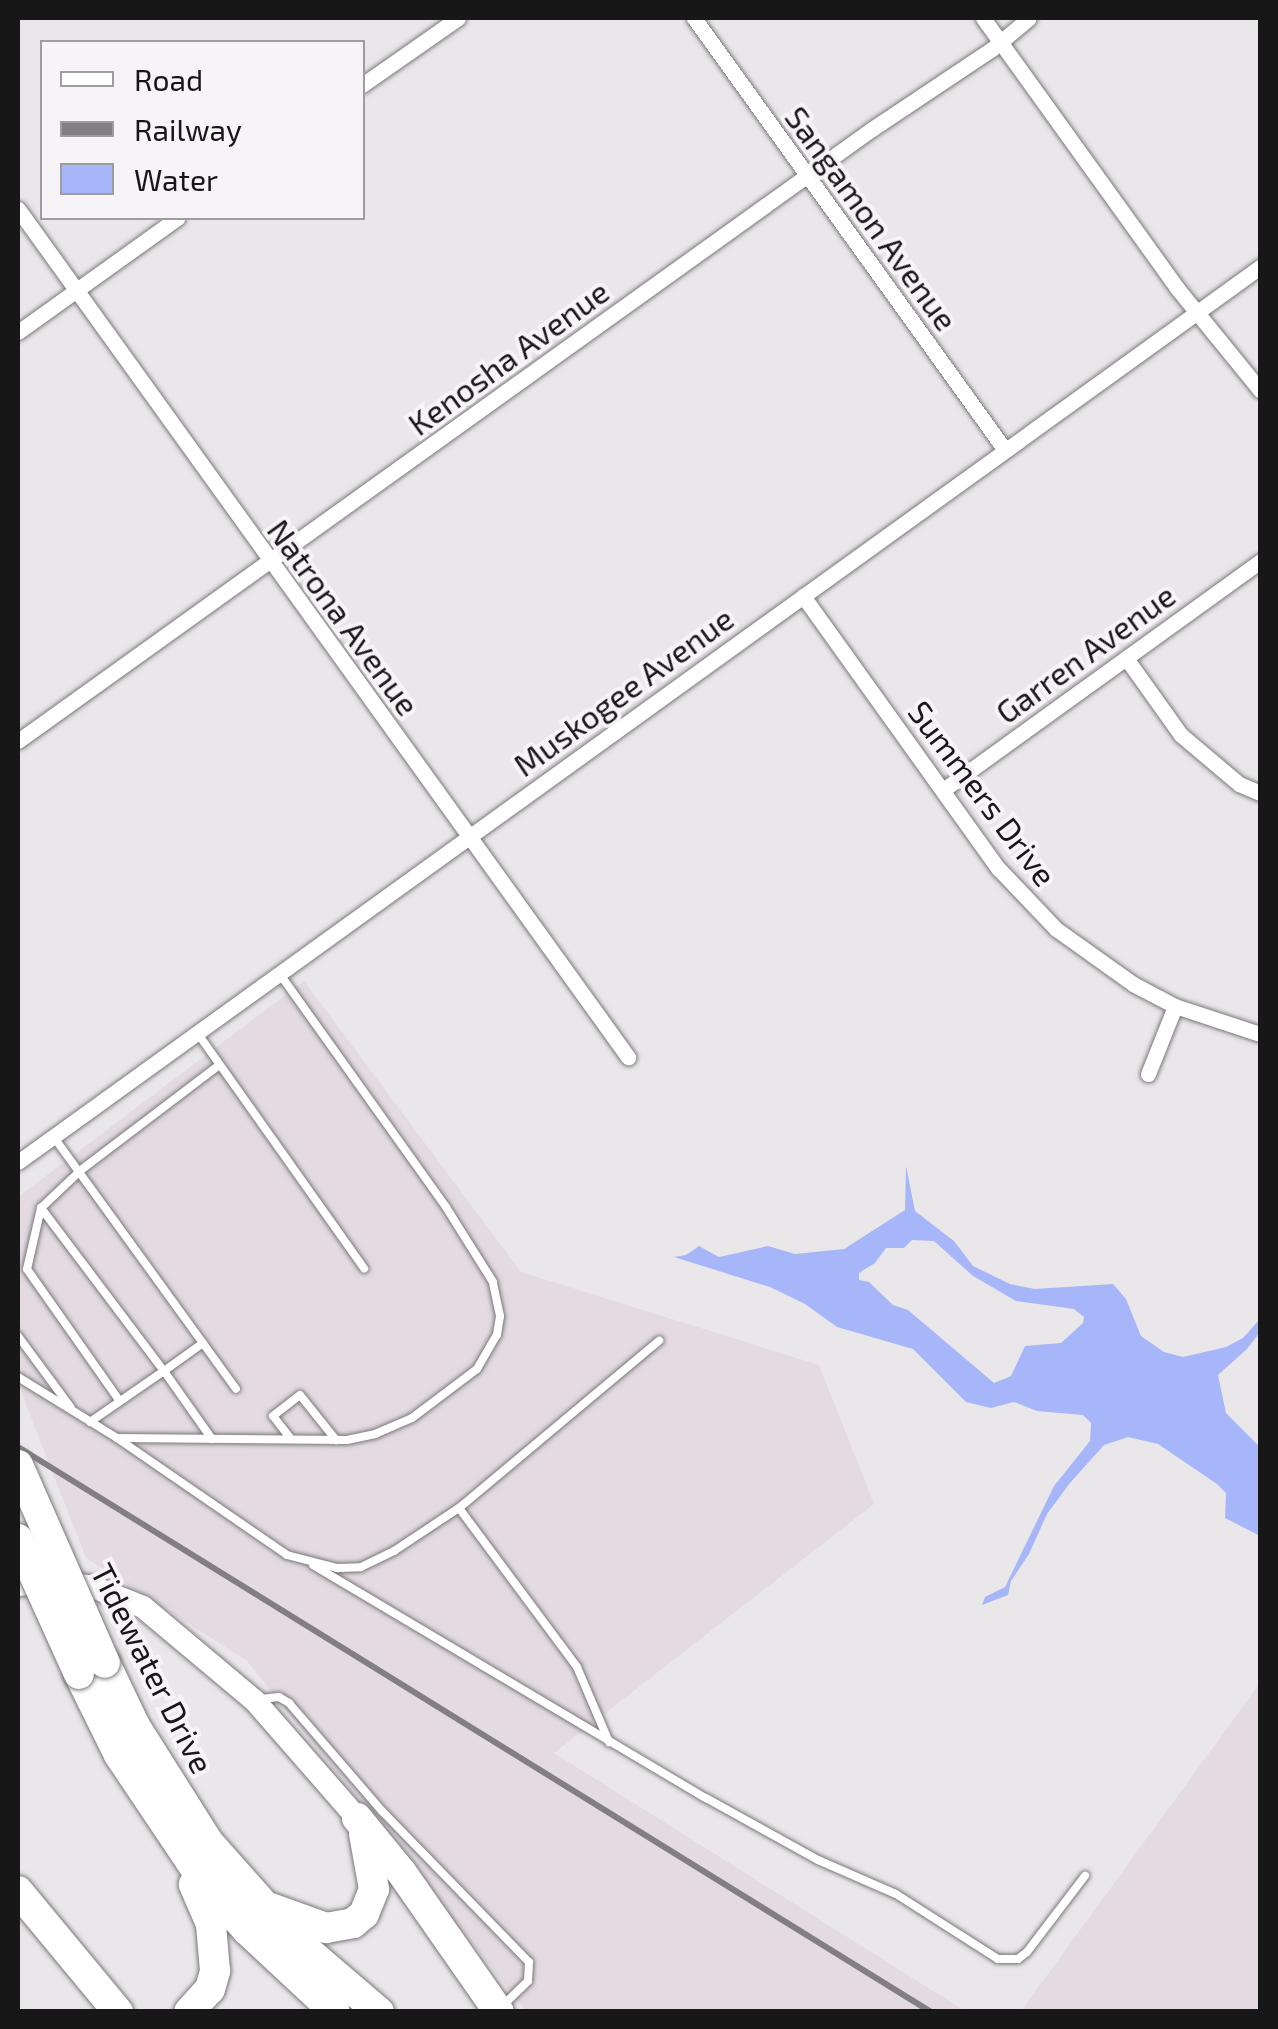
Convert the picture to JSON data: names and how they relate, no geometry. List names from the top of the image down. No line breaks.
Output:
{"streets":{"highway":["Tidewater Drive"],"street":["Sangamon Avenue","Kenosha Avenue","Natrona Avenue","Garren Avenue","Muskogee Avenue","Summers Drive"]},"crossings":[["Sangamon Avenue","Kenosha Avenue"],["Sangamon Avenue","Muskogee Avenue"],["Kenosha Avenue","Natrona Avenue"],["Natrona Avenue","Muskogee Avenue"],["Garren Avenue","Summers Drive"],["Muskogee Avenue","Summers Drive"]],"legend":["Road","Railway","Water"]}
